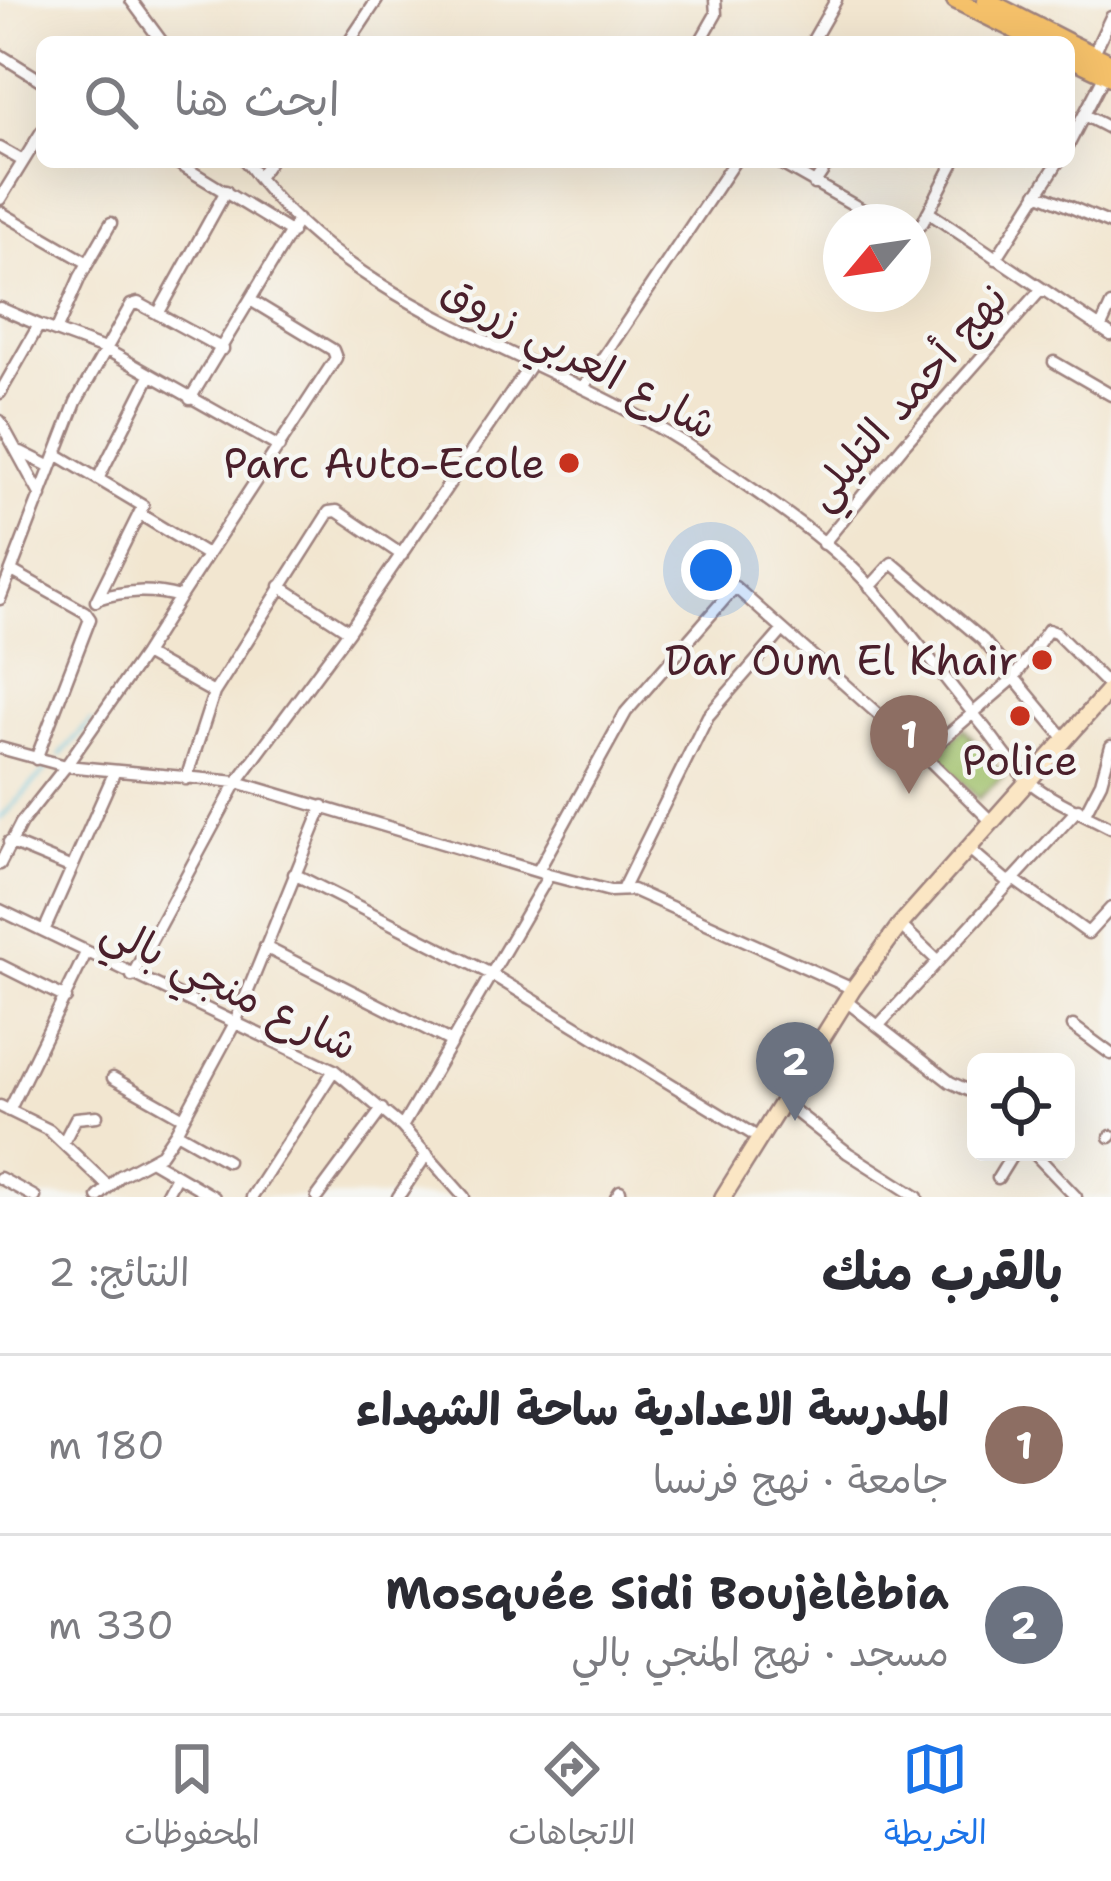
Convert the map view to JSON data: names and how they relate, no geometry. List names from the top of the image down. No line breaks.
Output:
{"streets":{"street":["شارع العربي زروق","نهج أحمد التليلي","شارع منجي بالي"]},"crossings":[["شارع العربي زروق","نهج أحمد التليلي"]],"places":["Parc Auto-Ecole","Dar Oum El Khair","Police"],"north":"bottom left","page":{"search":"ابحث هنا","pins":["1","2"],"heading":["بالقرب منك","النتائج: 2"],"list":[{"mark":"1","name":"المدرسة الاعدادية ساحة الشهداء","note":"جامعة · نهج فرنسا","value":"180 m"},{"mark":"2","name":"Mosquée Sidi Boujèlèbia","note":"مسجد · نهج المنجي بالي","value":"330 m"}],"nav":["الخريطة","الاتجاهات","المحفوظات"]}}
